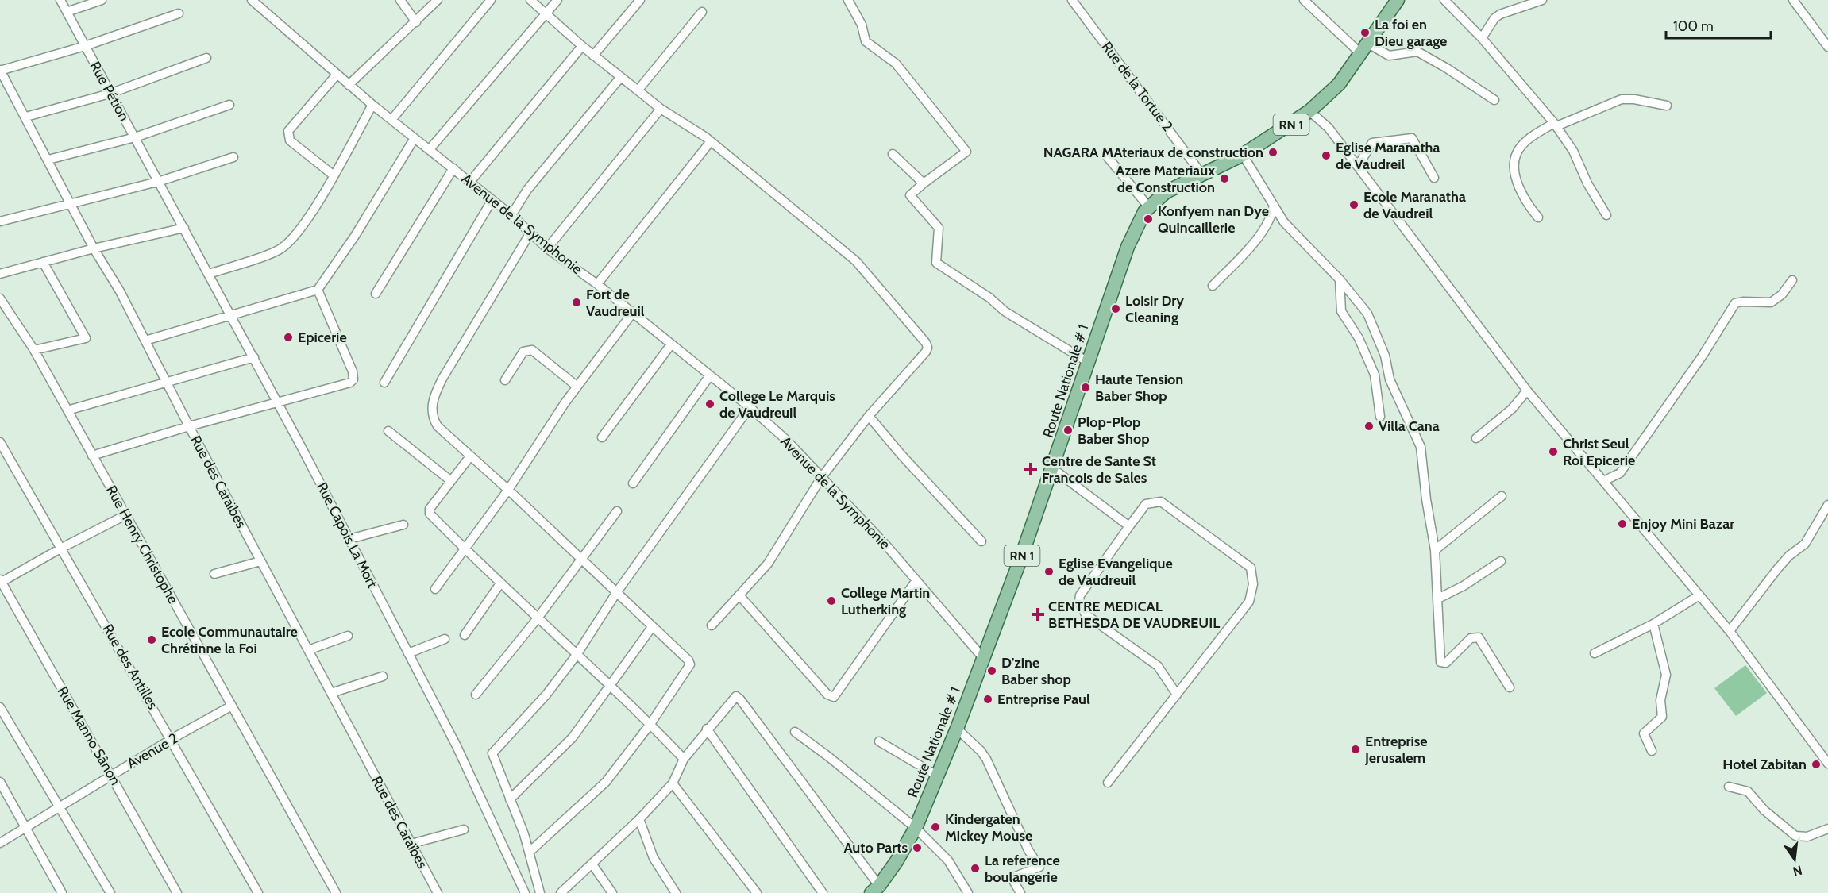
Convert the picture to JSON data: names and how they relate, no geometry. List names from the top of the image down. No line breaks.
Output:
{"streets":{"main road":["RN 1","Route Nationale # 1"],"street":["Rue de la Tortue 2","Rue Pétion","Avenue de la Symphonie","Rue des Caraïbes","Rue Capois La Mort","Rue Henry Christophe","Rue des Antilles","Rue Manno Sânon","Avenue 2"]},"crossings":[["Rue de la Tortue 2","Route Nationale # 1"],["Rue Pétion","Rue Capois La Mort"],["Avenue de la Symphonie","Route Nationale # 1"],["Rue Henry Christophe","Avenue 2"],["Rue des Antilles","Avenue 2"],["Rue Manno Sânon","Avenue 2"]],"places":{"other":["La foi en Dieu garage","NAGARA MAteriaux de construction","Eglise Maranatha de Vaudreil","Azere Materiaux de Construction","Ecole Maranatha de Vaudreil","Konfyem nan Dye Quincaillerie","Fort de Vaudreuil","Loisir Dry Cleaning","Epicerie","Haute Tension Baber Shop","College Le Marquis de Vaudreuil","Villa Cana","Plop-Plop Baber Shop","Christ Seul Roi Epicerie","Enjoy Mini Bazar","Eglise Evangelique de Vaudreuil","College Martin Lutherking","Ecole Communautaire Chrétinne la Foi","D'zine Baber shop","Entreprise Paul","Entreprise Jerusalem","Hotel Zabitan","Kindergaten Mickey Mouse","Auto Parts","La reference boulangerie"],"health":["Centre de Sante St Francois de Sales","CENTRE MEDICAL BETHESDA DE VAUDREUIL"]},"scale_bar":"100 m","north":"bottom"}
